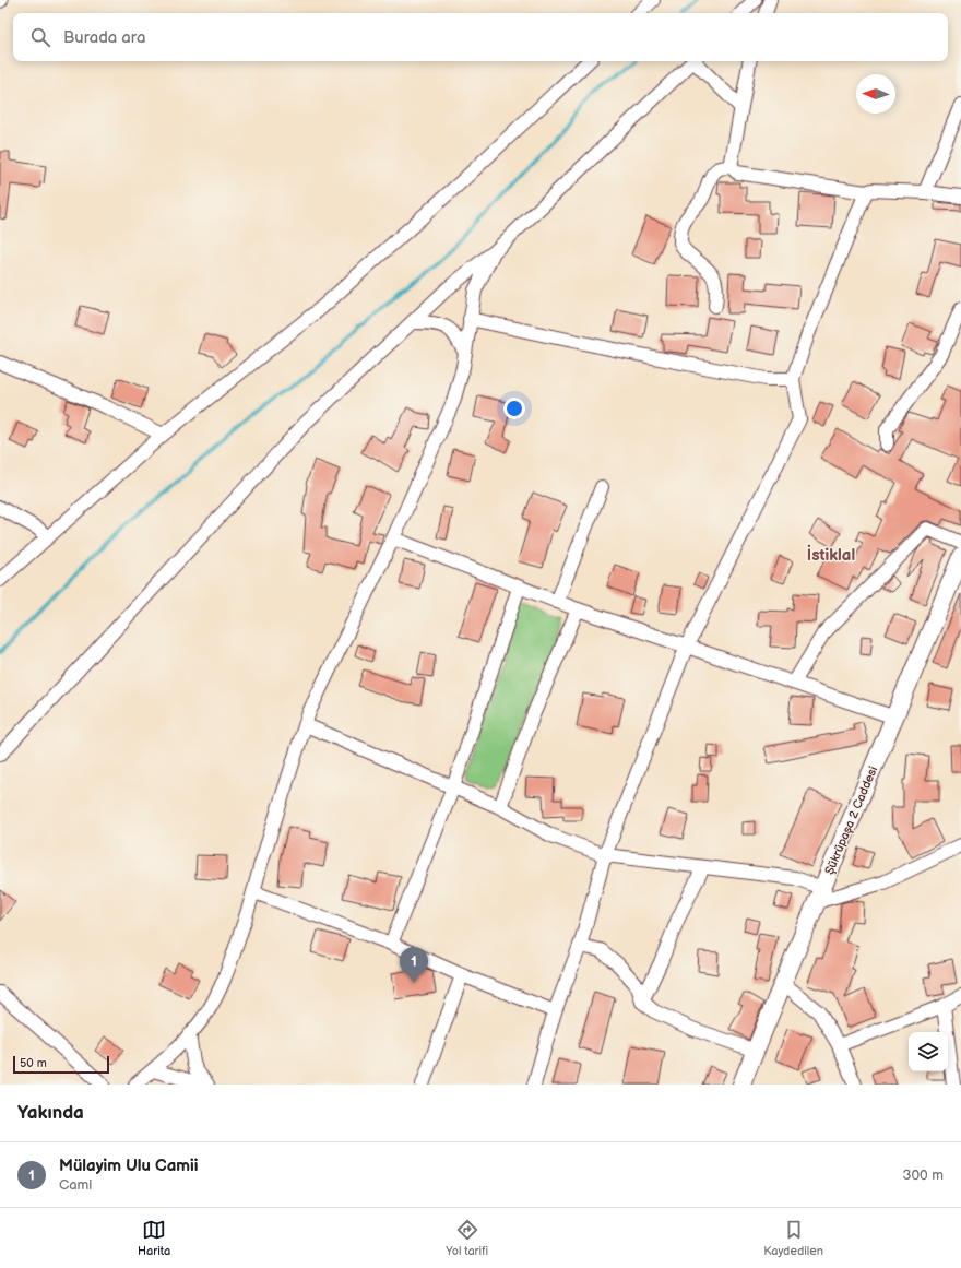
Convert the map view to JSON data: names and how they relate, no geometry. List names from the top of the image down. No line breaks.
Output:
{"streets":{"main road":["Şükrüpaşa 2 Caddesi"]},"districts":["İstiklal"],"scale_bar":"50 m","north":"left","page":{"search":"Burada ara","pins":"1","scale":"50 m","heading":"Yakında","list":[{"mark":"1","name":"Mülayim Ulu Camii","note":"Cami","value":"300 m"}],"nav":["Harita","Yol tarifi","Kaydedilen"]}}
